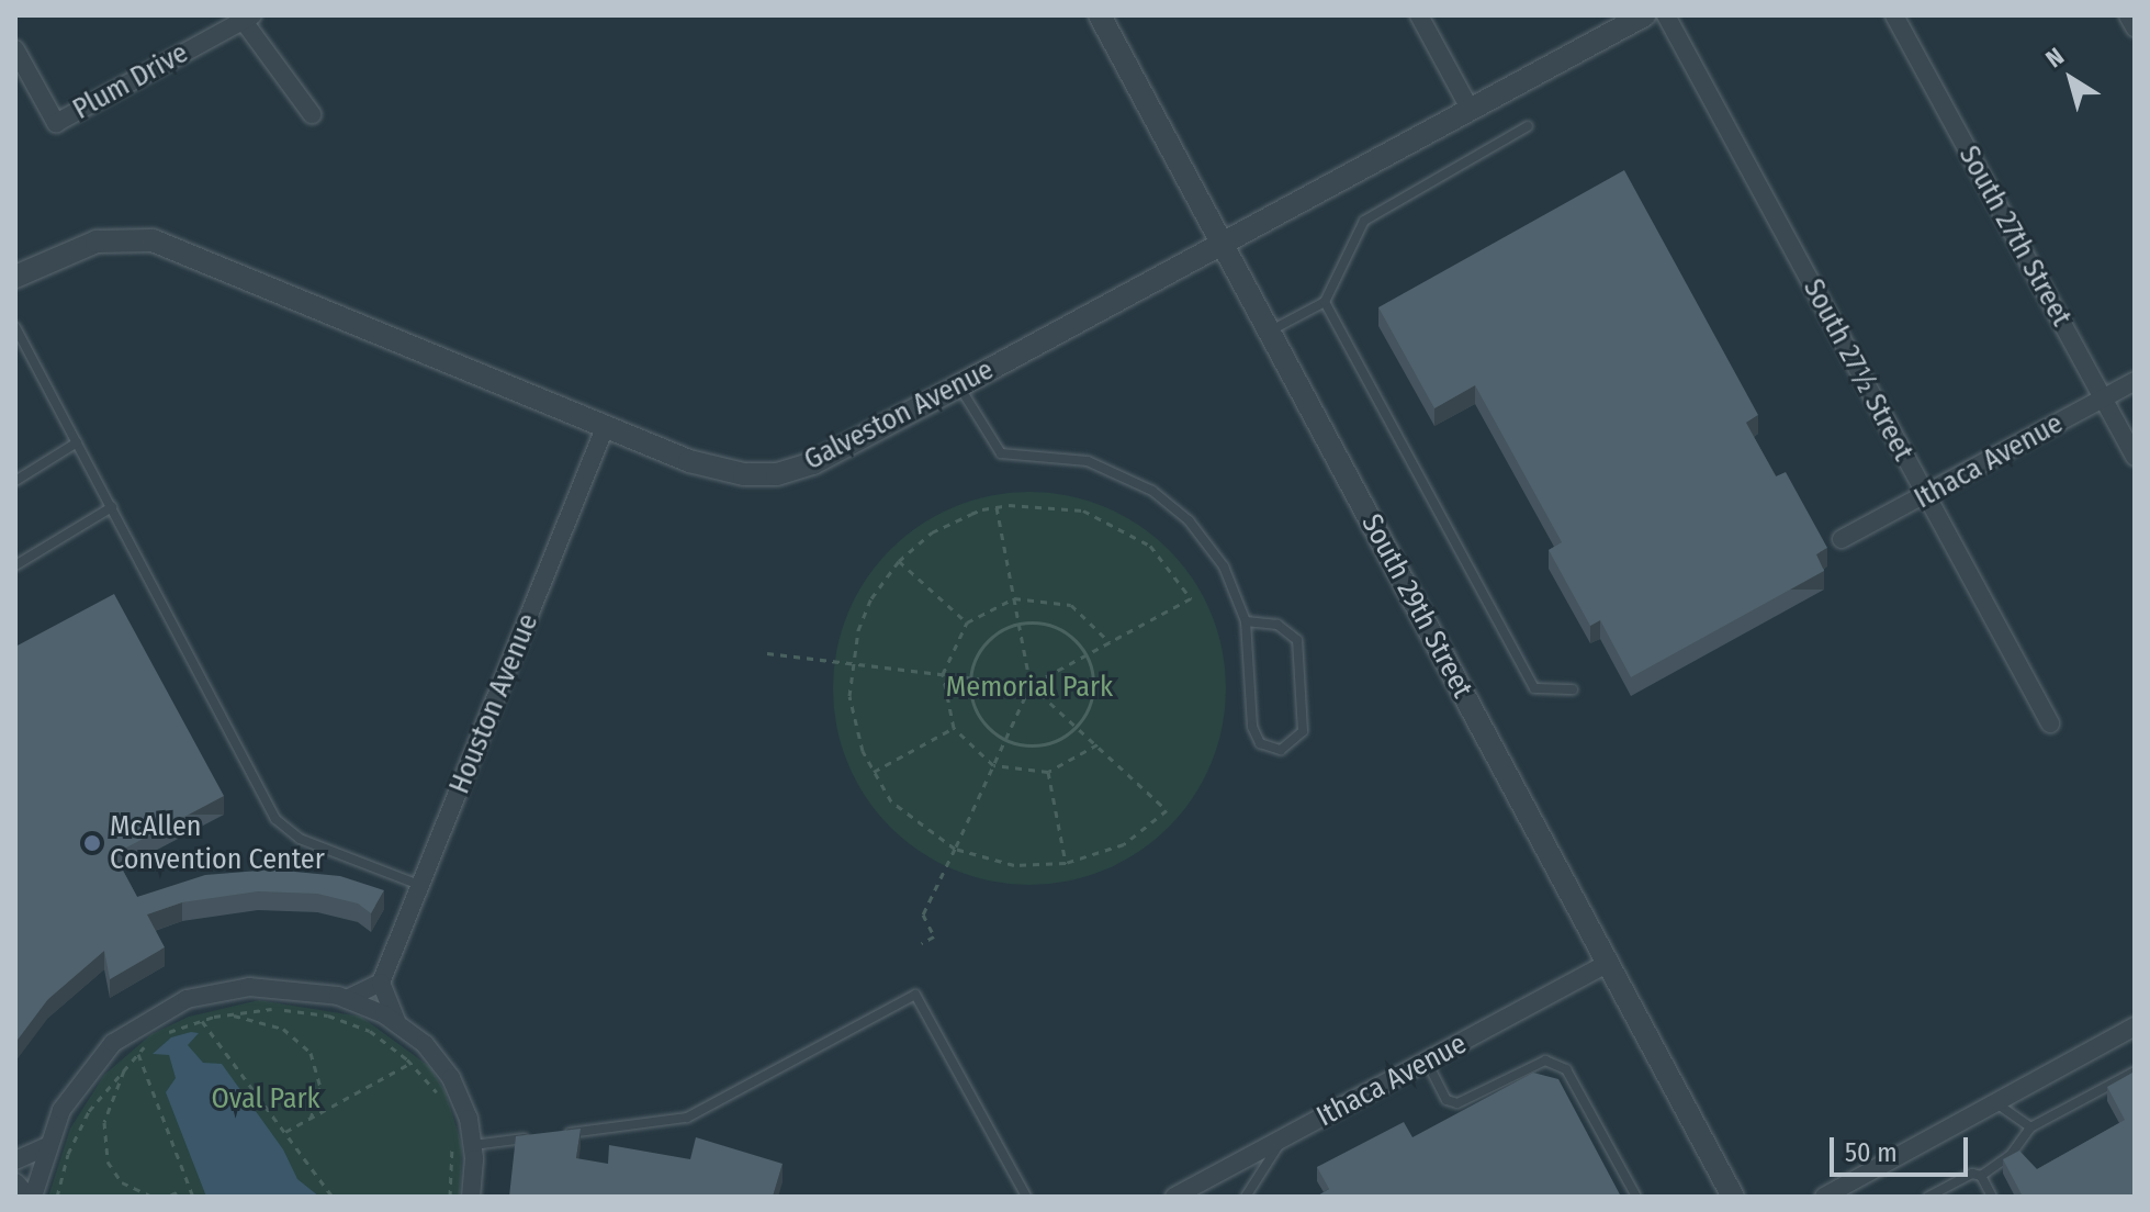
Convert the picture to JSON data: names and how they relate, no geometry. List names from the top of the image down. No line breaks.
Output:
{"streets":{"street":["Plum Drive","South 27th Street","South 27½ Street","Galveston Avenue","Ithaca Avenue","South 29th Street","Houston Avenue"]},"crossings":[["South 27th Street","Ithaca Avenue"],["South 27½ Street","Ithaca Avenue"],["Galveston Avenue","South 29th Street"],["Galveston Avenue","Houston Avenue"],["Ithaca Avenue","South 29th Street"]],"parks":["Memorial Park","Oval Park"],"places":["McAllen Convention Center"],"scale_bar":"50 m","north":"top left"}
